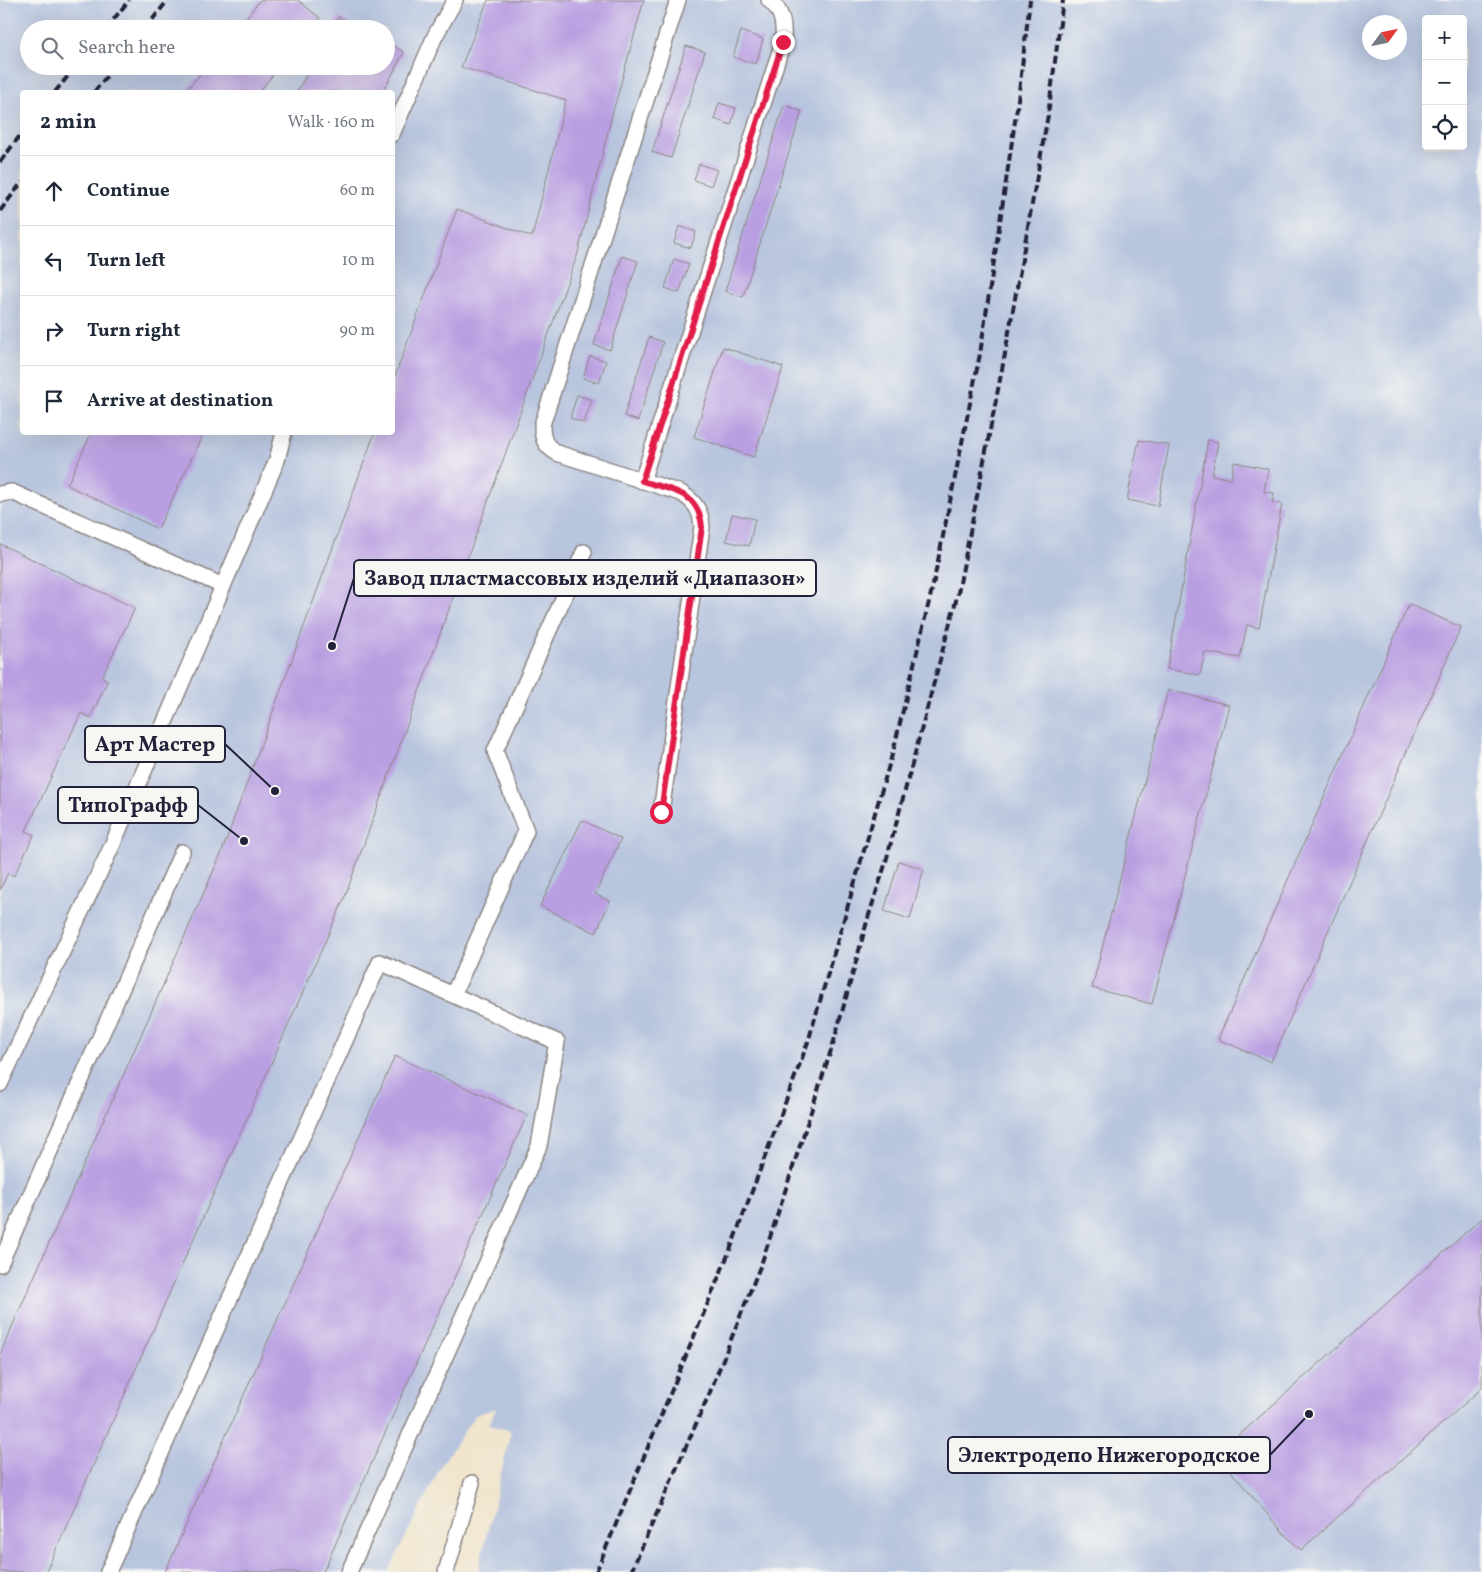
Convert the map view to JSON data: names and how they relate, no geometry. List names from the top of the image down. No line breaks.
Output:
{"places":["Завод пластмассовых изделий «Диапазон»","Арт Мастер","ТипоГрафф","Электродепо Нижегородское"],"north":"top right","page":{"map_buttons":["+","−"],"search":"Search here","heading":["2 min","Walk · 160 m"],"list":[["Continue","60 m"],["Turn left","10 m"],["Turn right","90 m"],"Arrive at destination"]}}
